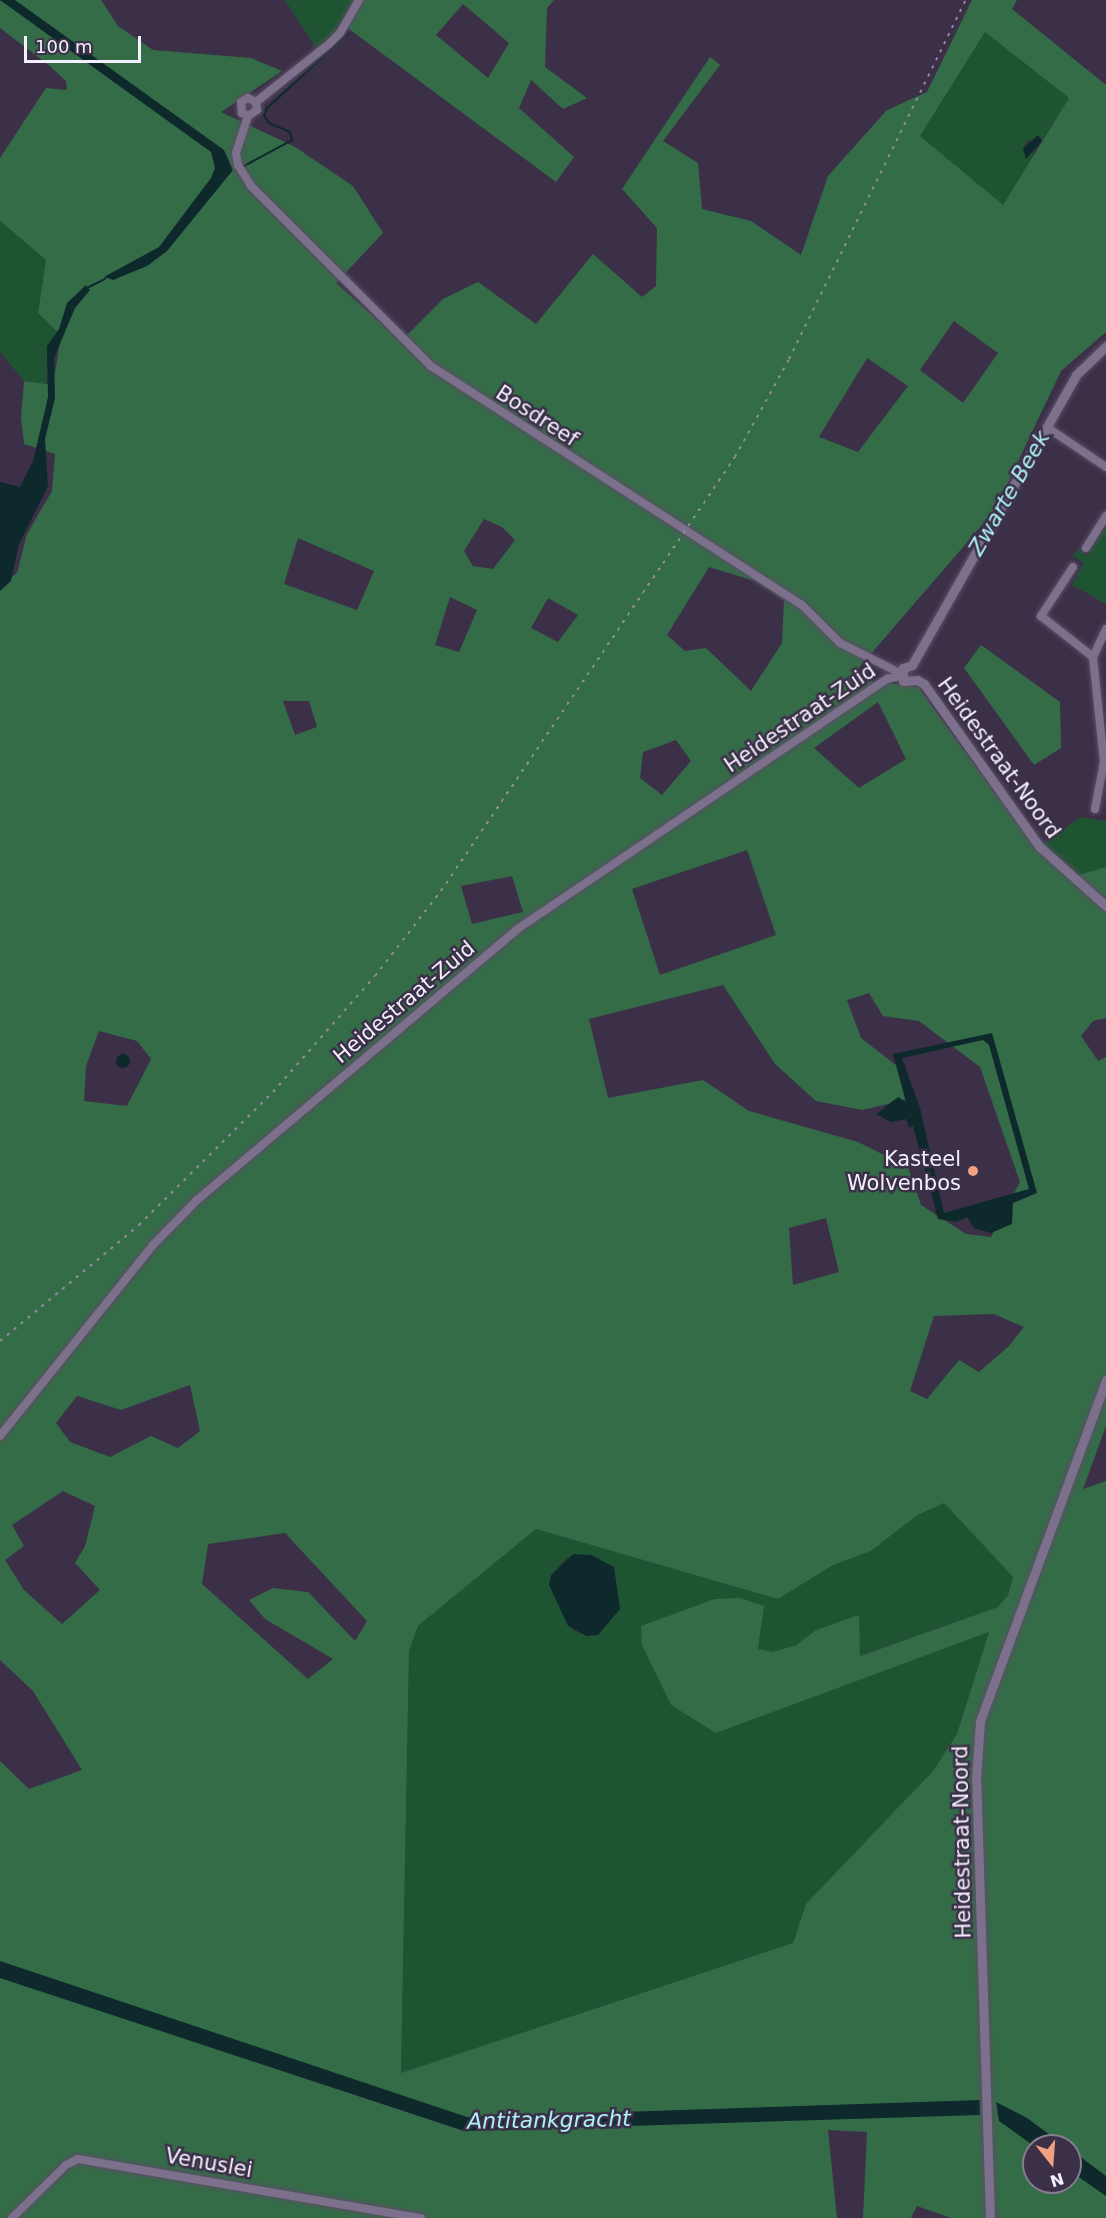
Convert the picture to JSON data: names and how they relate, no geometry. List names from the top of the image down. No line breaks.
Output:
{"streets":{"street":["Bosdreef","Heidestraat-Zuid","Heidestraat-Noord","Venuslei"]},"crossings":[["Bosdreef","Heidestraat-Zuid"]],"water":["Zwarte Beek","Antitankgracht"],"places":["Kasteel Wolvenbos"],"scale_bar":"100 m","north":"bottom"}
